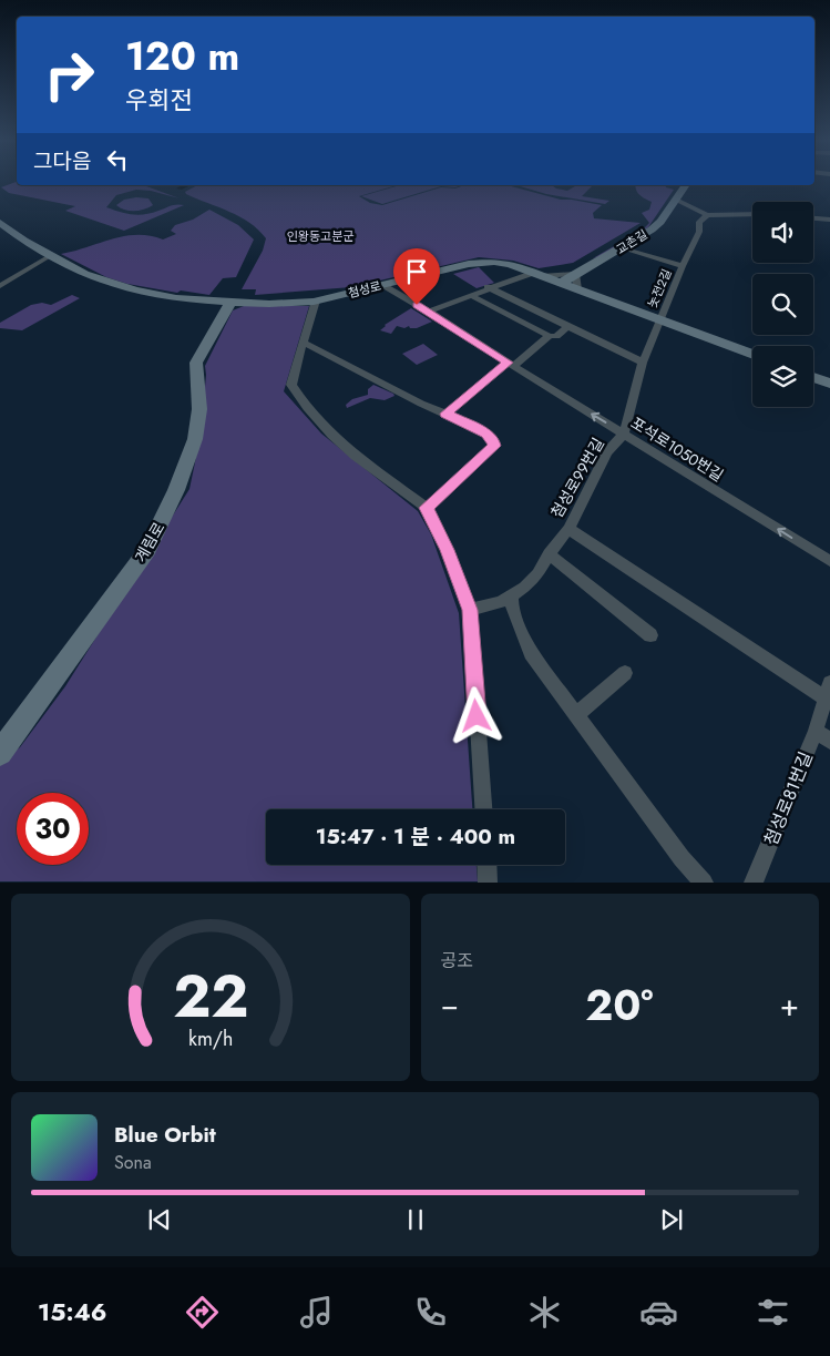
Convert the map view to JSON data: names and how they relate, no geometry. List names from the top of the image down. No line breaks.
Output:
{"streets":{"street":["교촌길","놋전2길","첨성로","포석로1050번길","첨성로99번길","계림로","첨성로81번길"]},"crossings":[["교촌길","첨성로"],["놋전2길","첨성로"],["놋전2길","첨성로99번길"],["첨성로","포석로1050번길"],["첨성로","첨성로99번길"],["첨성로","계림로"],["포석로1050번길","첨성로99번길"]],"parks":["인왕동고분군"],"page":{"turn":["120 m","우회전"],"then":"그다음","limit":"30","trip":"15:47 · 1 분 · 400 m","tile":"공조","heat":["−","20°","+"],"song":["Blue Orbit","Sona"],"tabs":"15:46","gauge":["22","km/h"]}}
